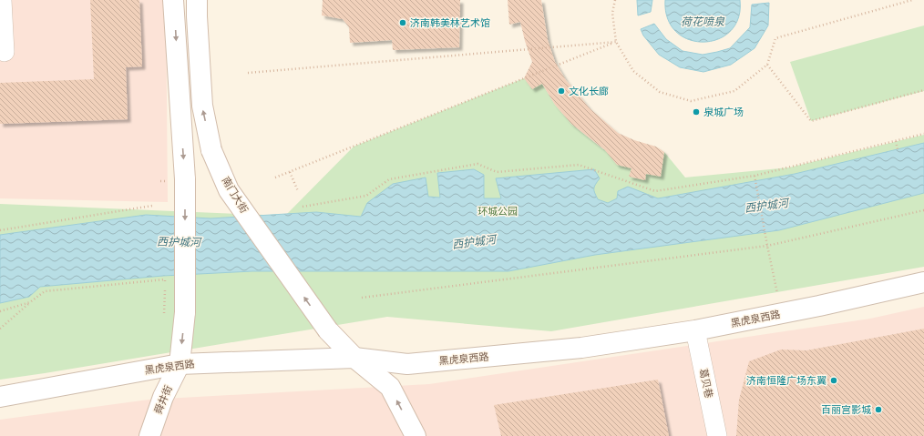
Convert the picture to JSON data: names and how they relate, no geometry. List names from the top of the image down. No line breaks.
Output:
{"streets":{"main road":["南门大街","黑虎泉西路","舜井街"],"street":["葛贝巷"]},"crossings":[["南门大街","黑虎泉西路"],["黑虎泉西路","葛贝巷"],["黑虎泉西路","舜井街"]],"water":["荷花喷泉","西护城河"],"parks":["环城公园"],"places":["济南韩美林艺术馆","文化长廊","泉城广场","济南恒隆广场东翼","百丽宫影城"]}
